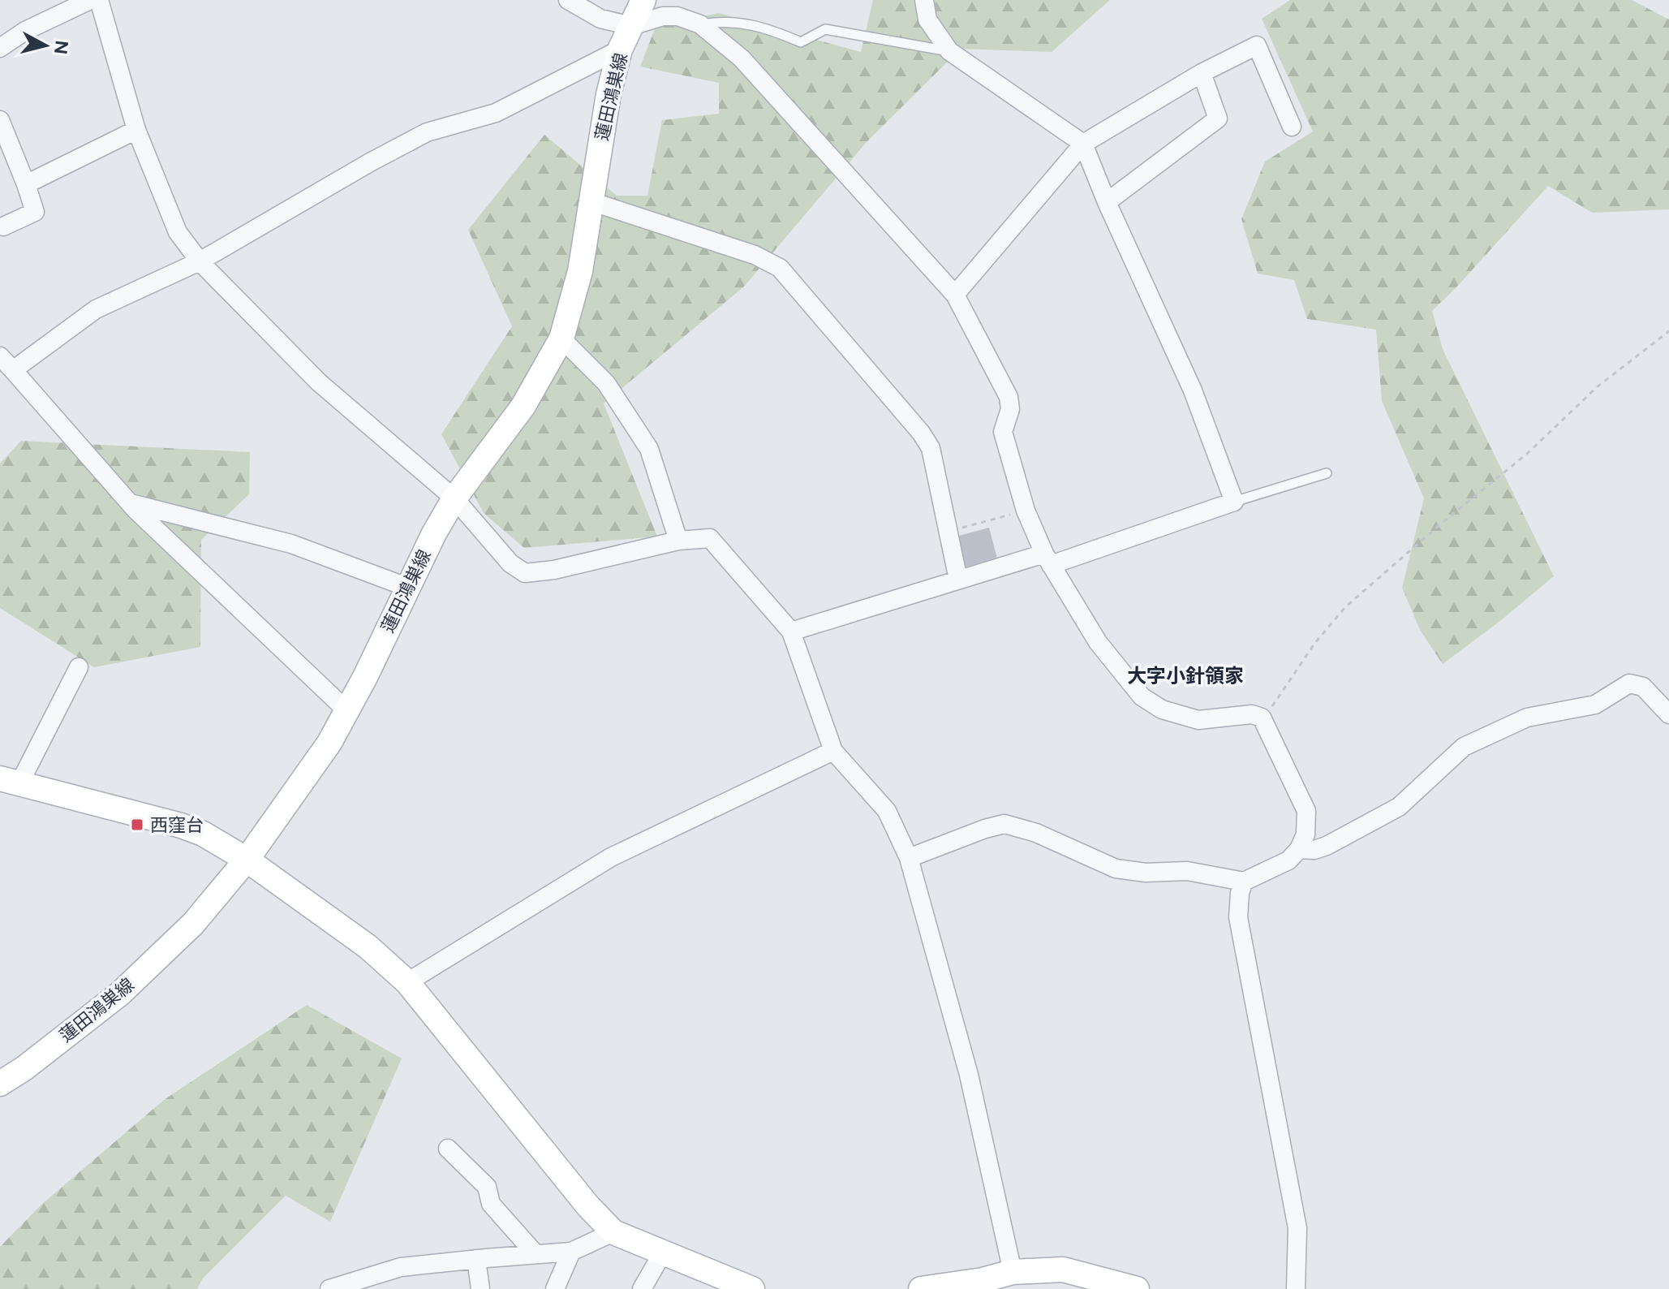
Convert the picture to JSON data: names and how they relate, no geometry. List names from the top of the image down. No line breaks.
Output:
{"streets":{"main road":["蓮田鴻巣線"]},"districts":["大字小針領家"],"places":{"transit":["西窪台"]},"north":"right"}
